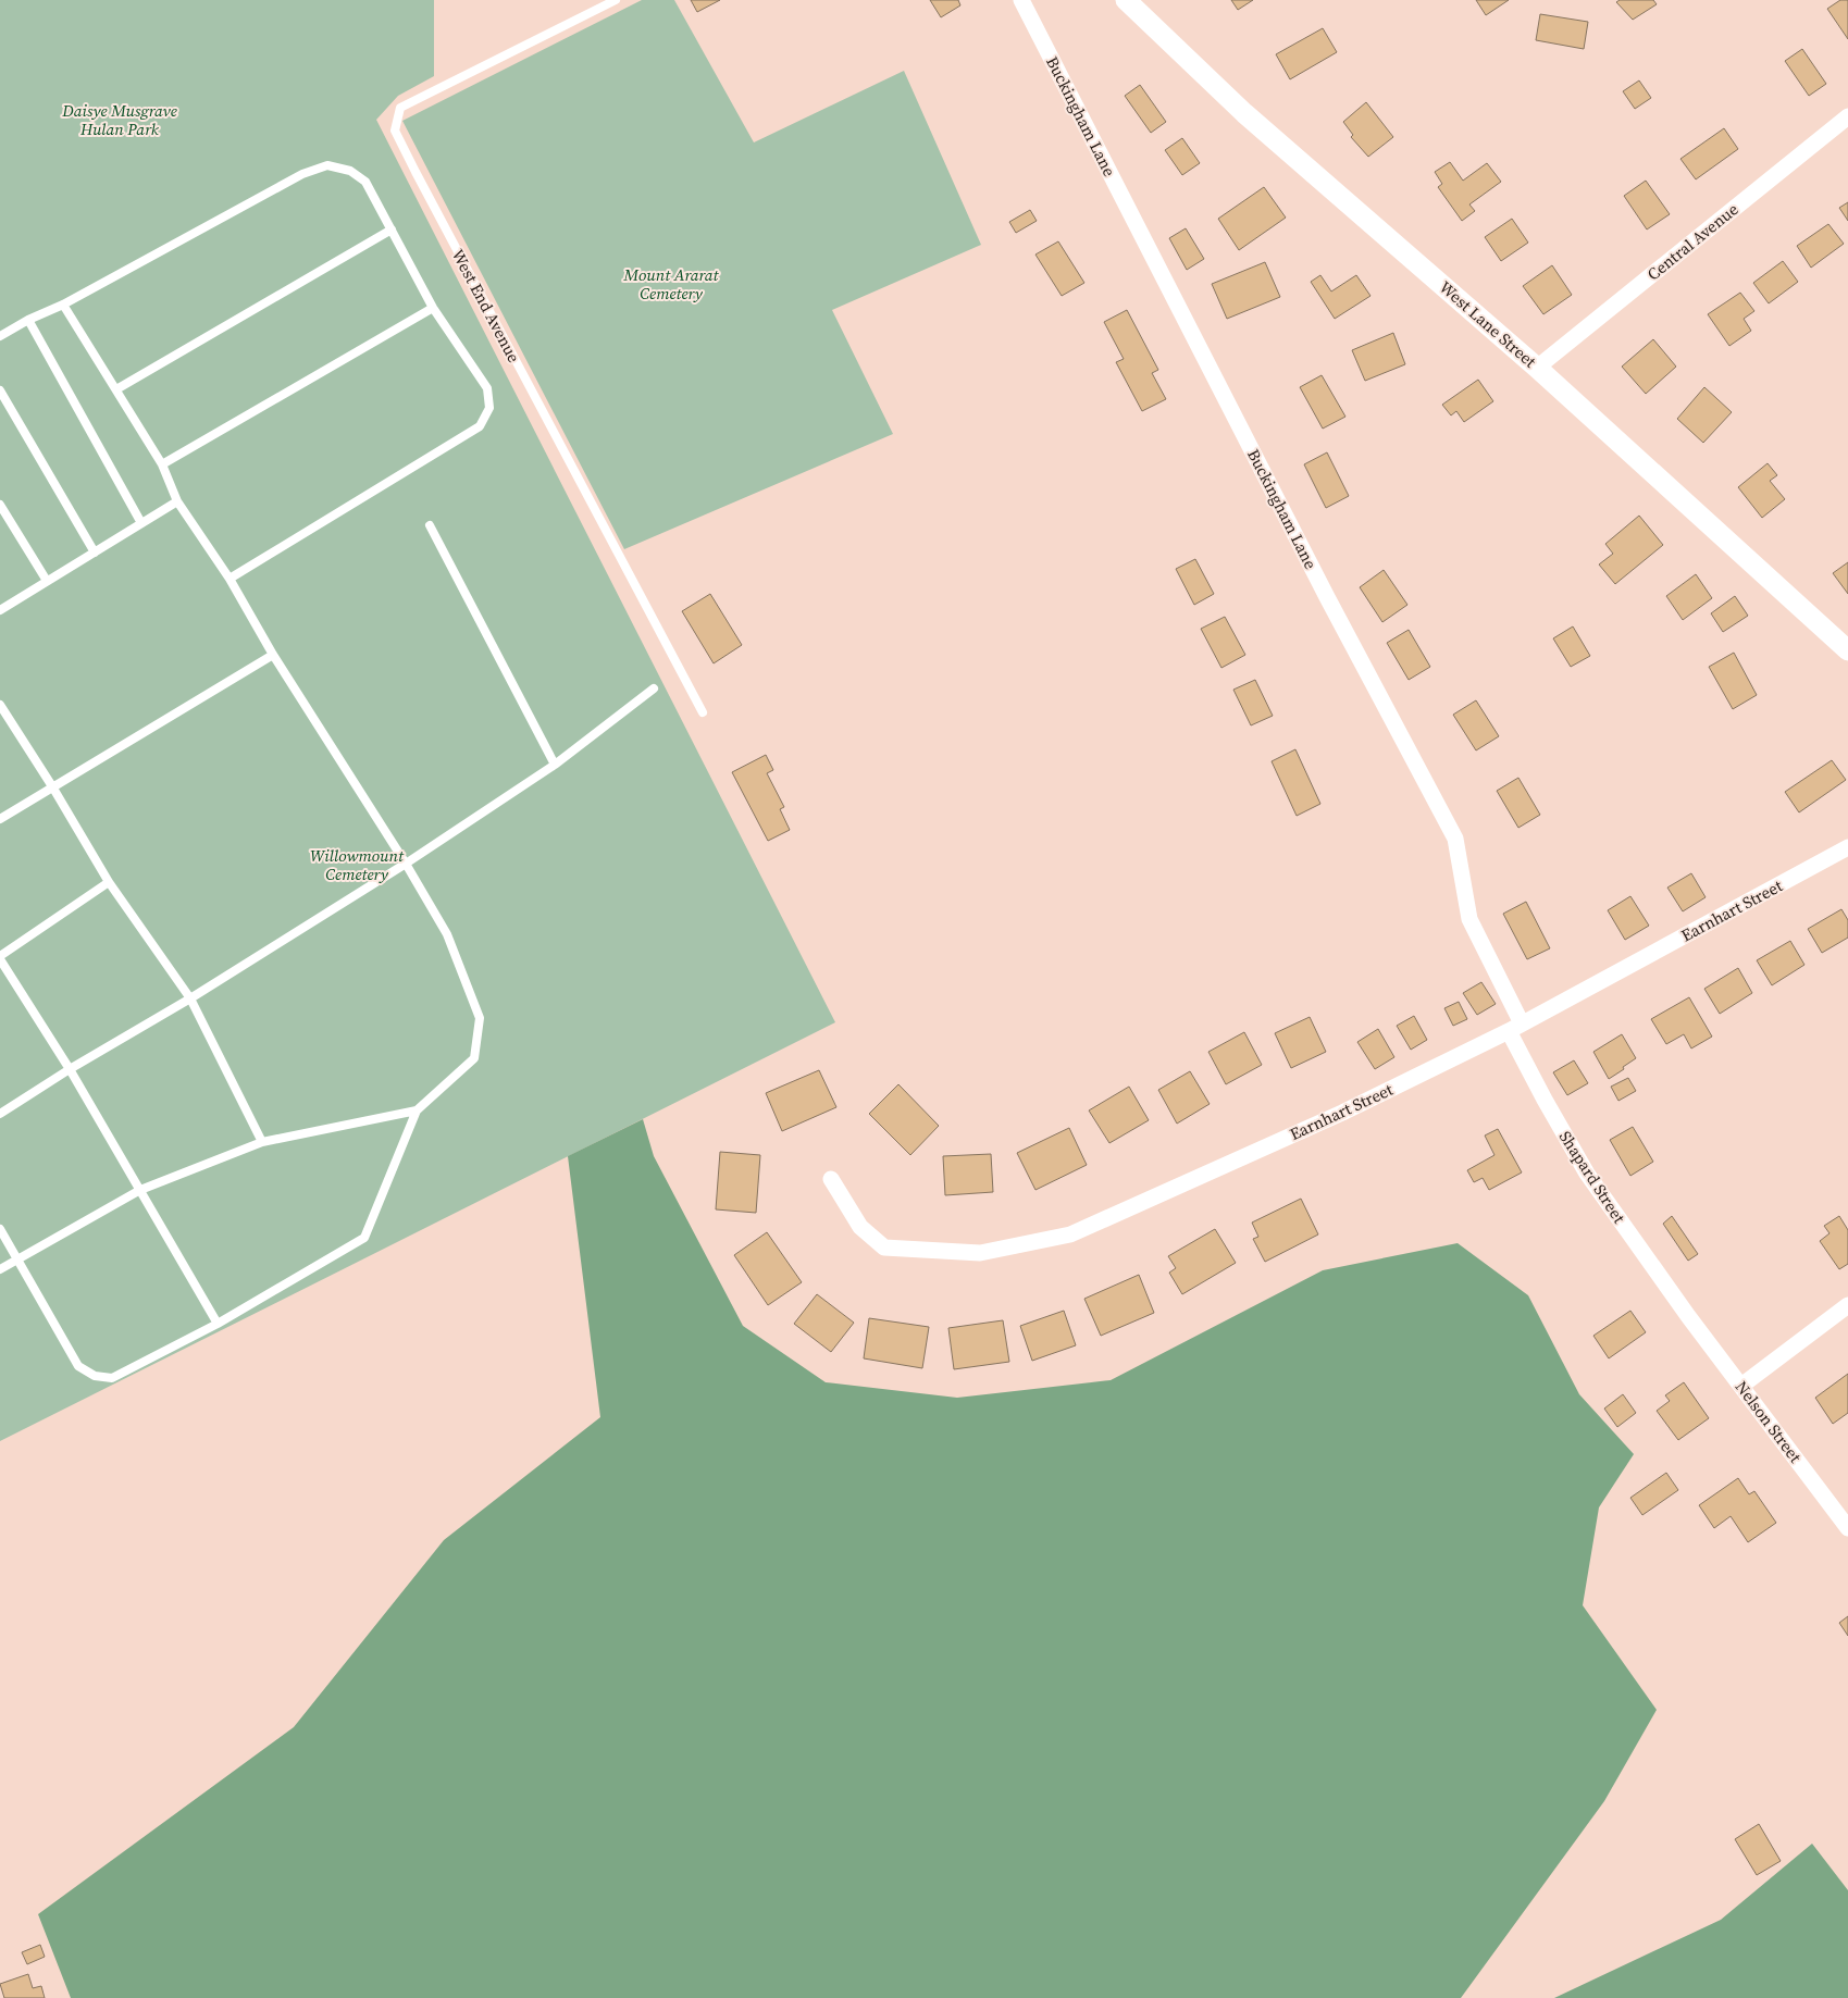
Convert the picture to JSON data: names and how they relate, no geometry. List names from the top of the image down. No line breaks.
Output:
{"streets":{"street":["Buckingham Lane","Central Avenue","West Lane Street","Earnhart Street","Shapard Street","Nelson Street"],"lane":["West End Avenue"]},"crossings":[["Buckingham Lane","Earnhart Street"],["Buckingham Lane","Shapard Street"],["Central Avenue","West Lane Street"],["Earnhart Street","Shapard Street"],["Shapard Street","Nelson Street"]],"parks":["Daisye Musgrave Hulan Park","Mount Ararat Cemetery","Willowmount Cemetery"]}
